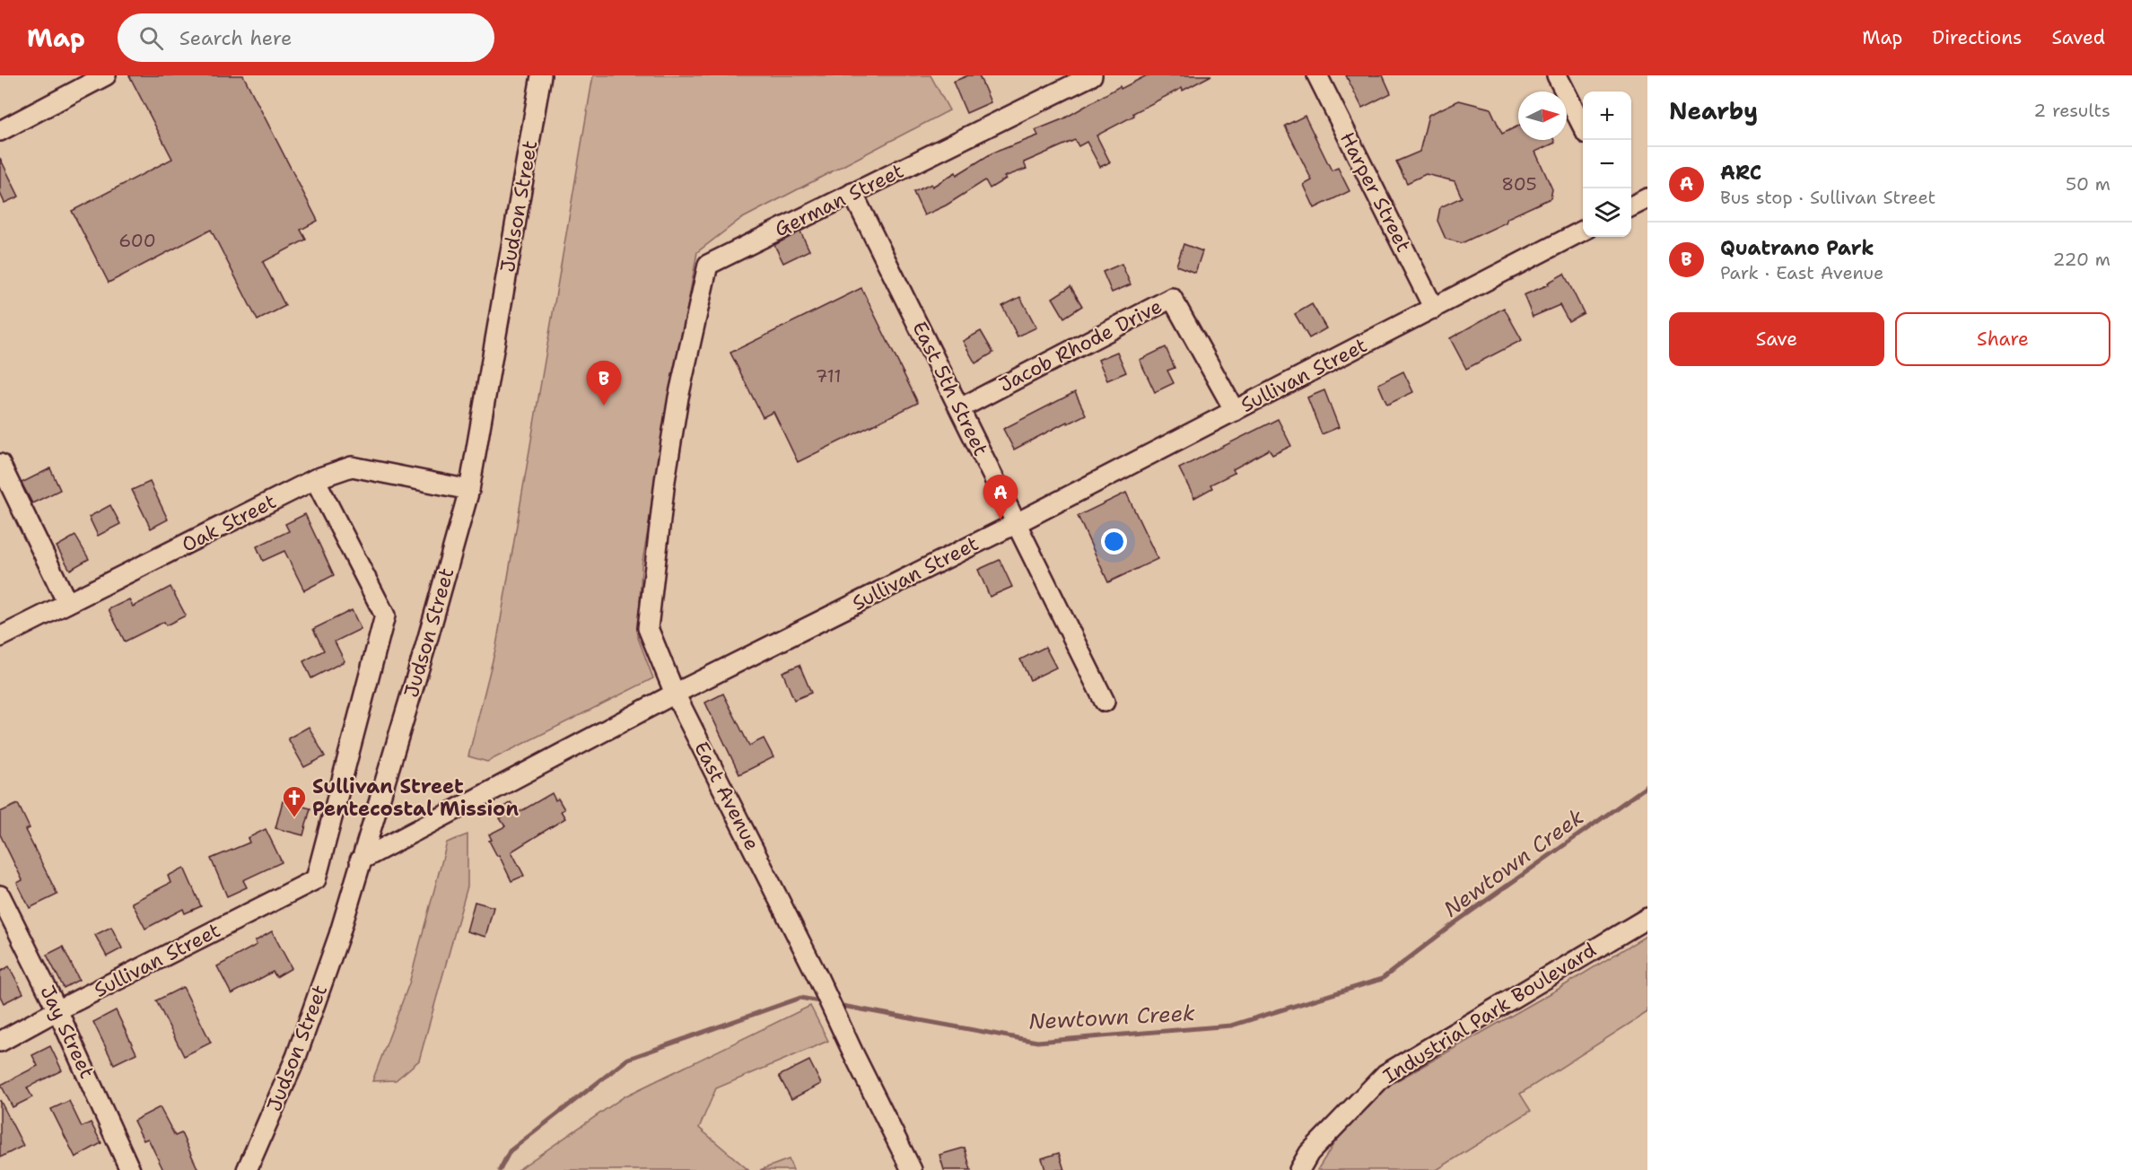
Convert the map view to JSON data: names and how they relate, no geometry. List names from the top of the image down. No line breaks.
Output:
{"streets":{"street":["Harper Street","German Street","Judson Street","Jacob Rhode Drive","Sullivan Street","East 5th Street","Oak Street","East Avenue","Industrial Park Boulevard","Jay Street"]},"crossings":[["Harper Street","Sullivan Street"],["German Street","East 5th Street"],["German Street","East Avenue"],["Judson Street","Sullivan Street"],["Judson Street","Oak Street"],["Jacob Rhode Drive","Sullivan Street"],["Jacob Rhode Drive","East 5th Street"],["Sullivan Street","East 5th Street"],["Sullivan Street","Oak Street"],["Sullivan Street","East Avenue"],["Sullivan Street","Jay Street"]],"water":["Newtown Creek"],"places":{"church":["Sullivan Street Pentecostal Mission"]},"house_numbers":["805","600","711"],"north":"right","page":{"header":"Map","search":"Search here","nav":["Map","Directions","Saved"],"heading":["Nearby","2 results"],"map_buttons":["+","−"],"list":[{"mark":"A","name":"ARC","note":"Bus stop · Sullivan Street","value":"50 m"},{"mark":"B","name":"Quatrano Park","note":"Park · East Avenue","value":"220 m"}],"buttons":["Save","Share"],"pins":["B","A"]}}
